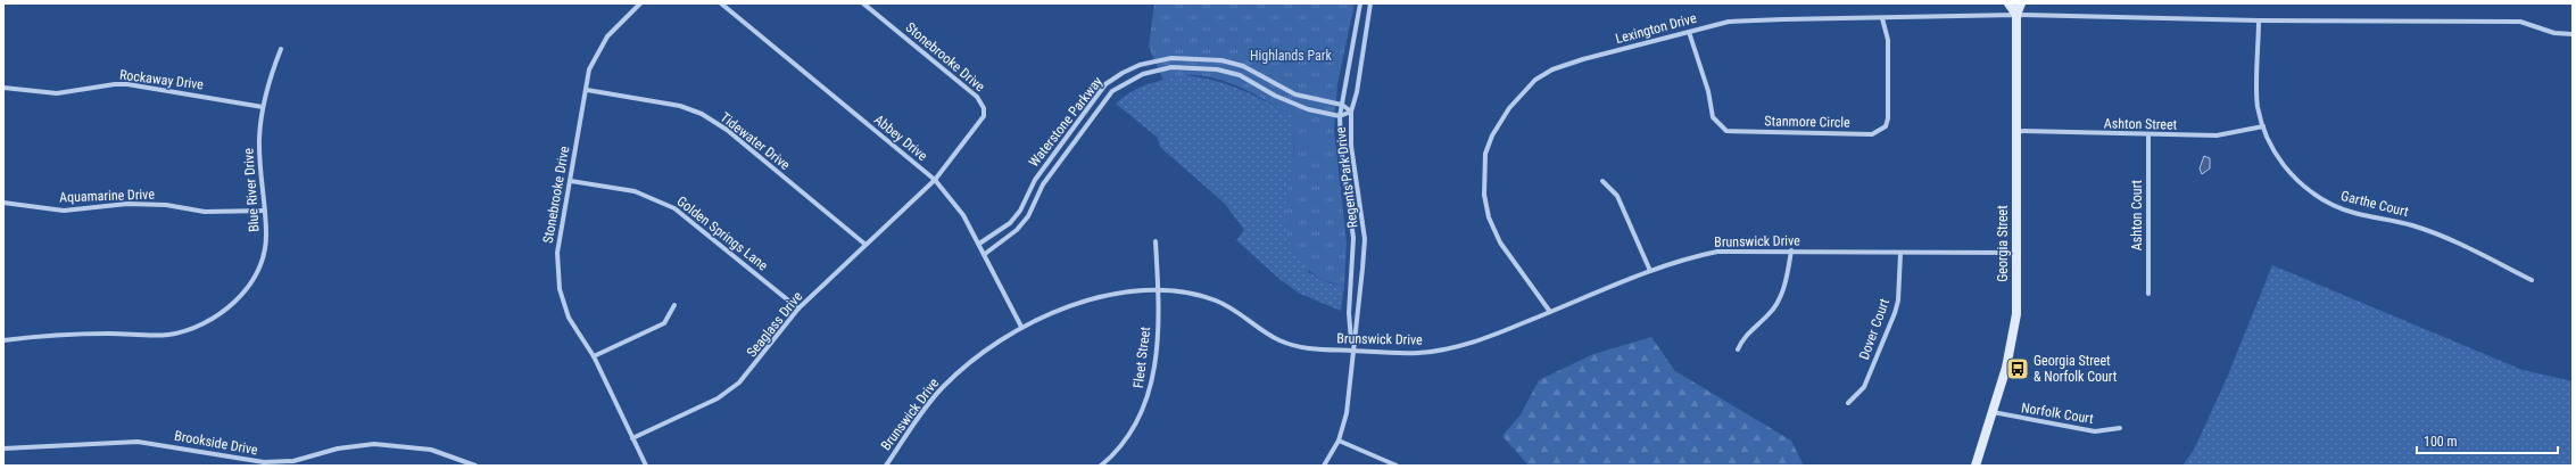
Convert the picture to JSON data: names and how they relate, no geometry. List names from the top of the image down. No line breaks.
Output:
{"streets":{"street":["Lexington Drive","Stonebrooke Drive","Rockaway Drive","Waterstone Parkway","Stanmore Circle","Ashton Street","Abbey Drive","Tidewater Drive","Regents Park Drive","Blue River Drive","Aquamarine Drive","Garthe Court","Ashton Court","Golden Springs Lane","Brunswick Drive","Georgia Street","Seaglass Drive","Dover Court","Fleet Street","Norfolk Court","Brookside Drive"]},"crossings":[["Lexington Drive","Stanmore Circle"],["Lexington Drive","Garthe Court"],["Lexington Drive","Brunswick Drive"],["Lexington Drive","Georgia Street"],["Stonebrooke Drive","Abbey Drive"],["Stonebrooke Drive","Tidewater Drive"],["Stonebrooke Drive","Golden Springs Lane"],["Stonebrooke Drive","Seaglass Drive"],["Rockaway Drive","Blue River Drive"],["Waterstone Parkway","Abbey Drive"],["Waterstone Parkway","Regents Park Drive"],["Ashton Street","Garthe Court"],["Ashton Street","Ashton Court"],["Ashton Street","Georgia Street"],["Abbey Drive","Brunswick Drive"],["Abbey Drive","Seaglass Drive"],["Tidewater Drive","Seaglass Drive"],["Regents Park Drive","Brunswick Drive"],["Blue River Drive","Aquamarine Drive"],["Golden Springs Lane","Seaglass Drive"],["Brunswick Drive","Georgia Street"],["Brunswick Drive","Dover Court"],["Brunswick Drive","Fleet Street"],["Georgia Street","Norfolk Court"]],"parks":["Highlands Park"],"places":{"bus stop":["Georgia Street & Norfolk Court"]},"scale_bar":"100 m"}
